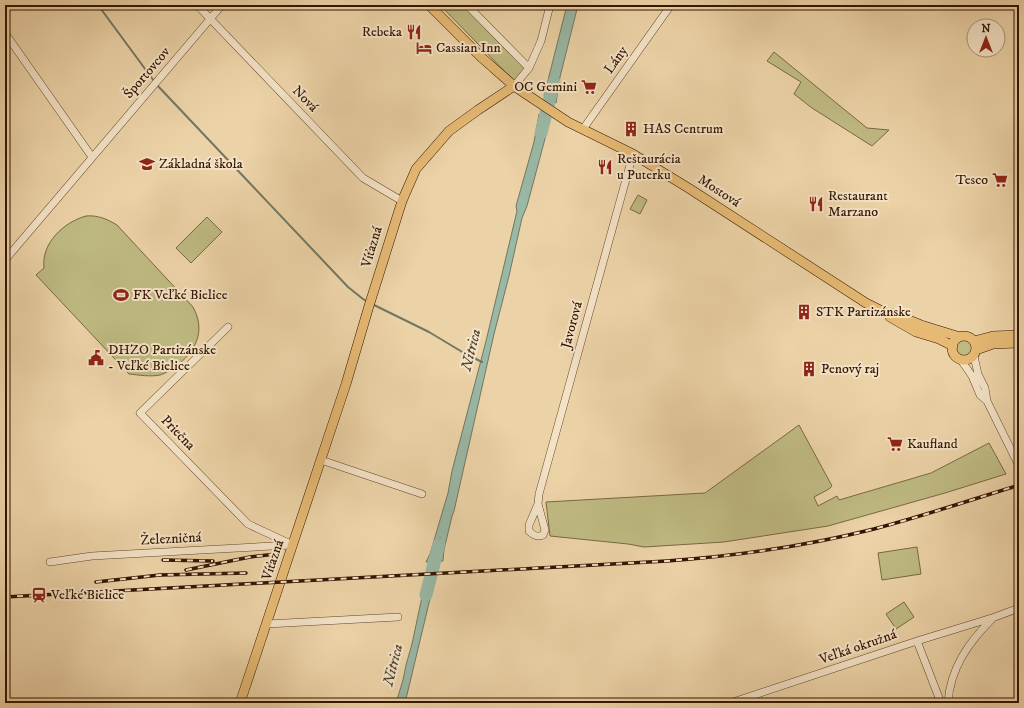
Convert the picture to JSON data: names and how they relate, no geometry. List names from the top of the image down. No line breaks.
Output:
{"streets":{"main road":["Mostová","Víťazná"],"street":["Lány","Športovcov","Nová","Javorová","Priečna","Železničná","Veľká okružná"]},"crossings":[["Lány","Mostová"],["Športovcov","Nová"],["Nová","Víťazná"],["Mostová","Víťazná"],["Mostová","Javorová"],["Víťazná","Priečna"],["Víťazná","Železničná"],["Priečna","Železničná"]],"water":["Nitrica"],"places":{"restaurant":["Rebeka","Reštaurácia u Puterku","Restaurant Marzano"],"hotel":["Cassian Inn"],"supermarket":["OC Gemini","Tesco","Kaufland"],"building":["HAS Centrum","STK Partizánske","Penový raj"],"school or university":["Základná škola"],"sports":["FK Veľké Bielice"],"public building":["DHZO Partizánske - Veľké Bielice"],"station":["Veľké Bielice"]},"north":"top"}
